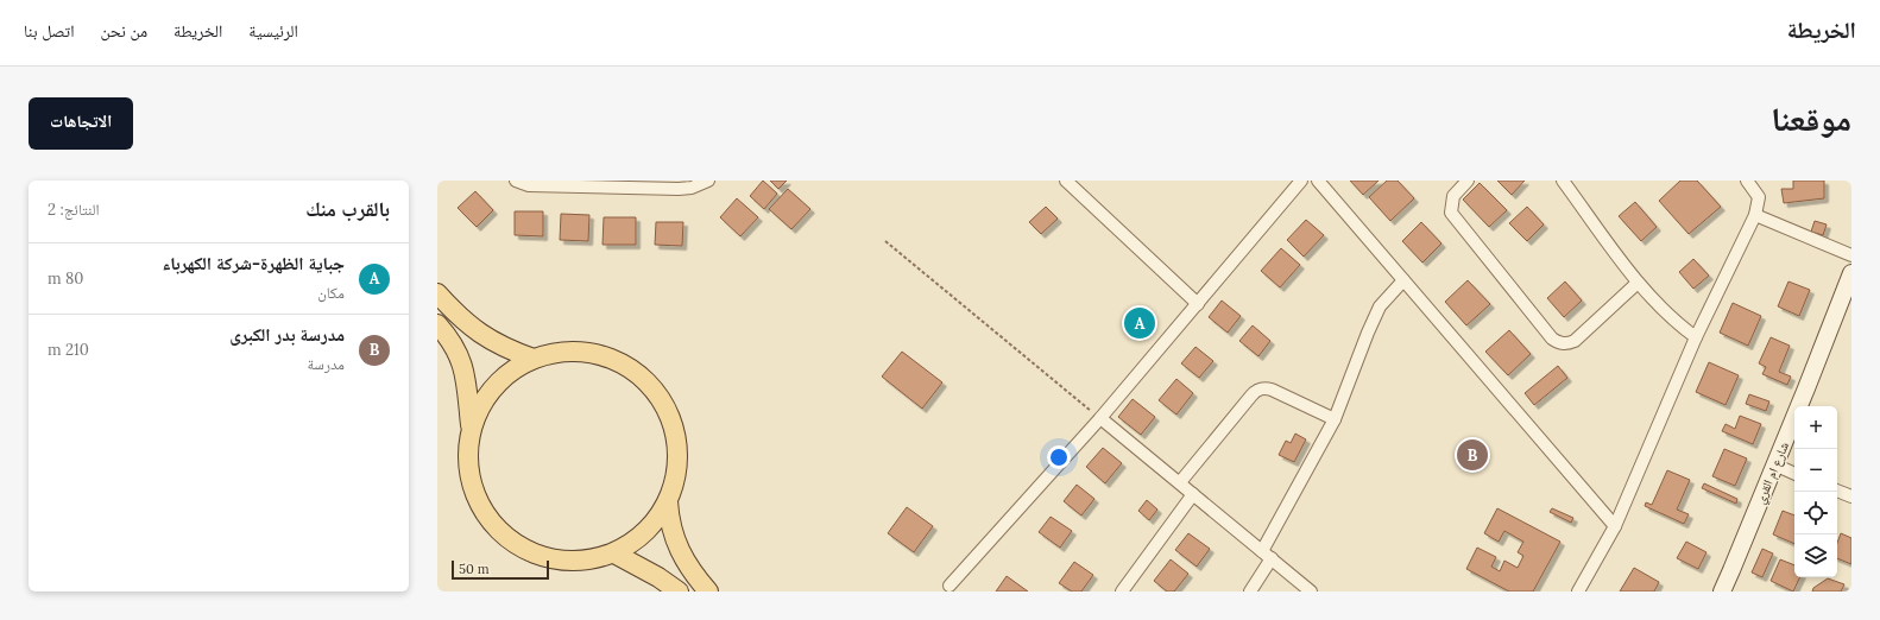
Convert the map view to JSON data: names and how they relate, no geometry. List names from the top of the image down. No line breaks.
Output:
{"streets":{"street":["شارع ام القري"]},"scale_bar":"50 m","page":{"header":"الخريطة","nav":["الرئيسية","الخريطة","من نحن","اتصل بنا"],"title":"موقعنا","buttons":"الاتجاهات","heading":["بالقرب منك","النتائج: 2"],"list":[{"mark":"A","name":"جباية الظهرة-شركة الكهرباء","note":"مكان","value":"80 m"},{"mark":"B","name":"مدرسة بدر الكبرى","note":"مدرسة","value":"210 m"}],"pins":["A","B"],"map_buttons":["+","−"],"scale":"50 m"}}
